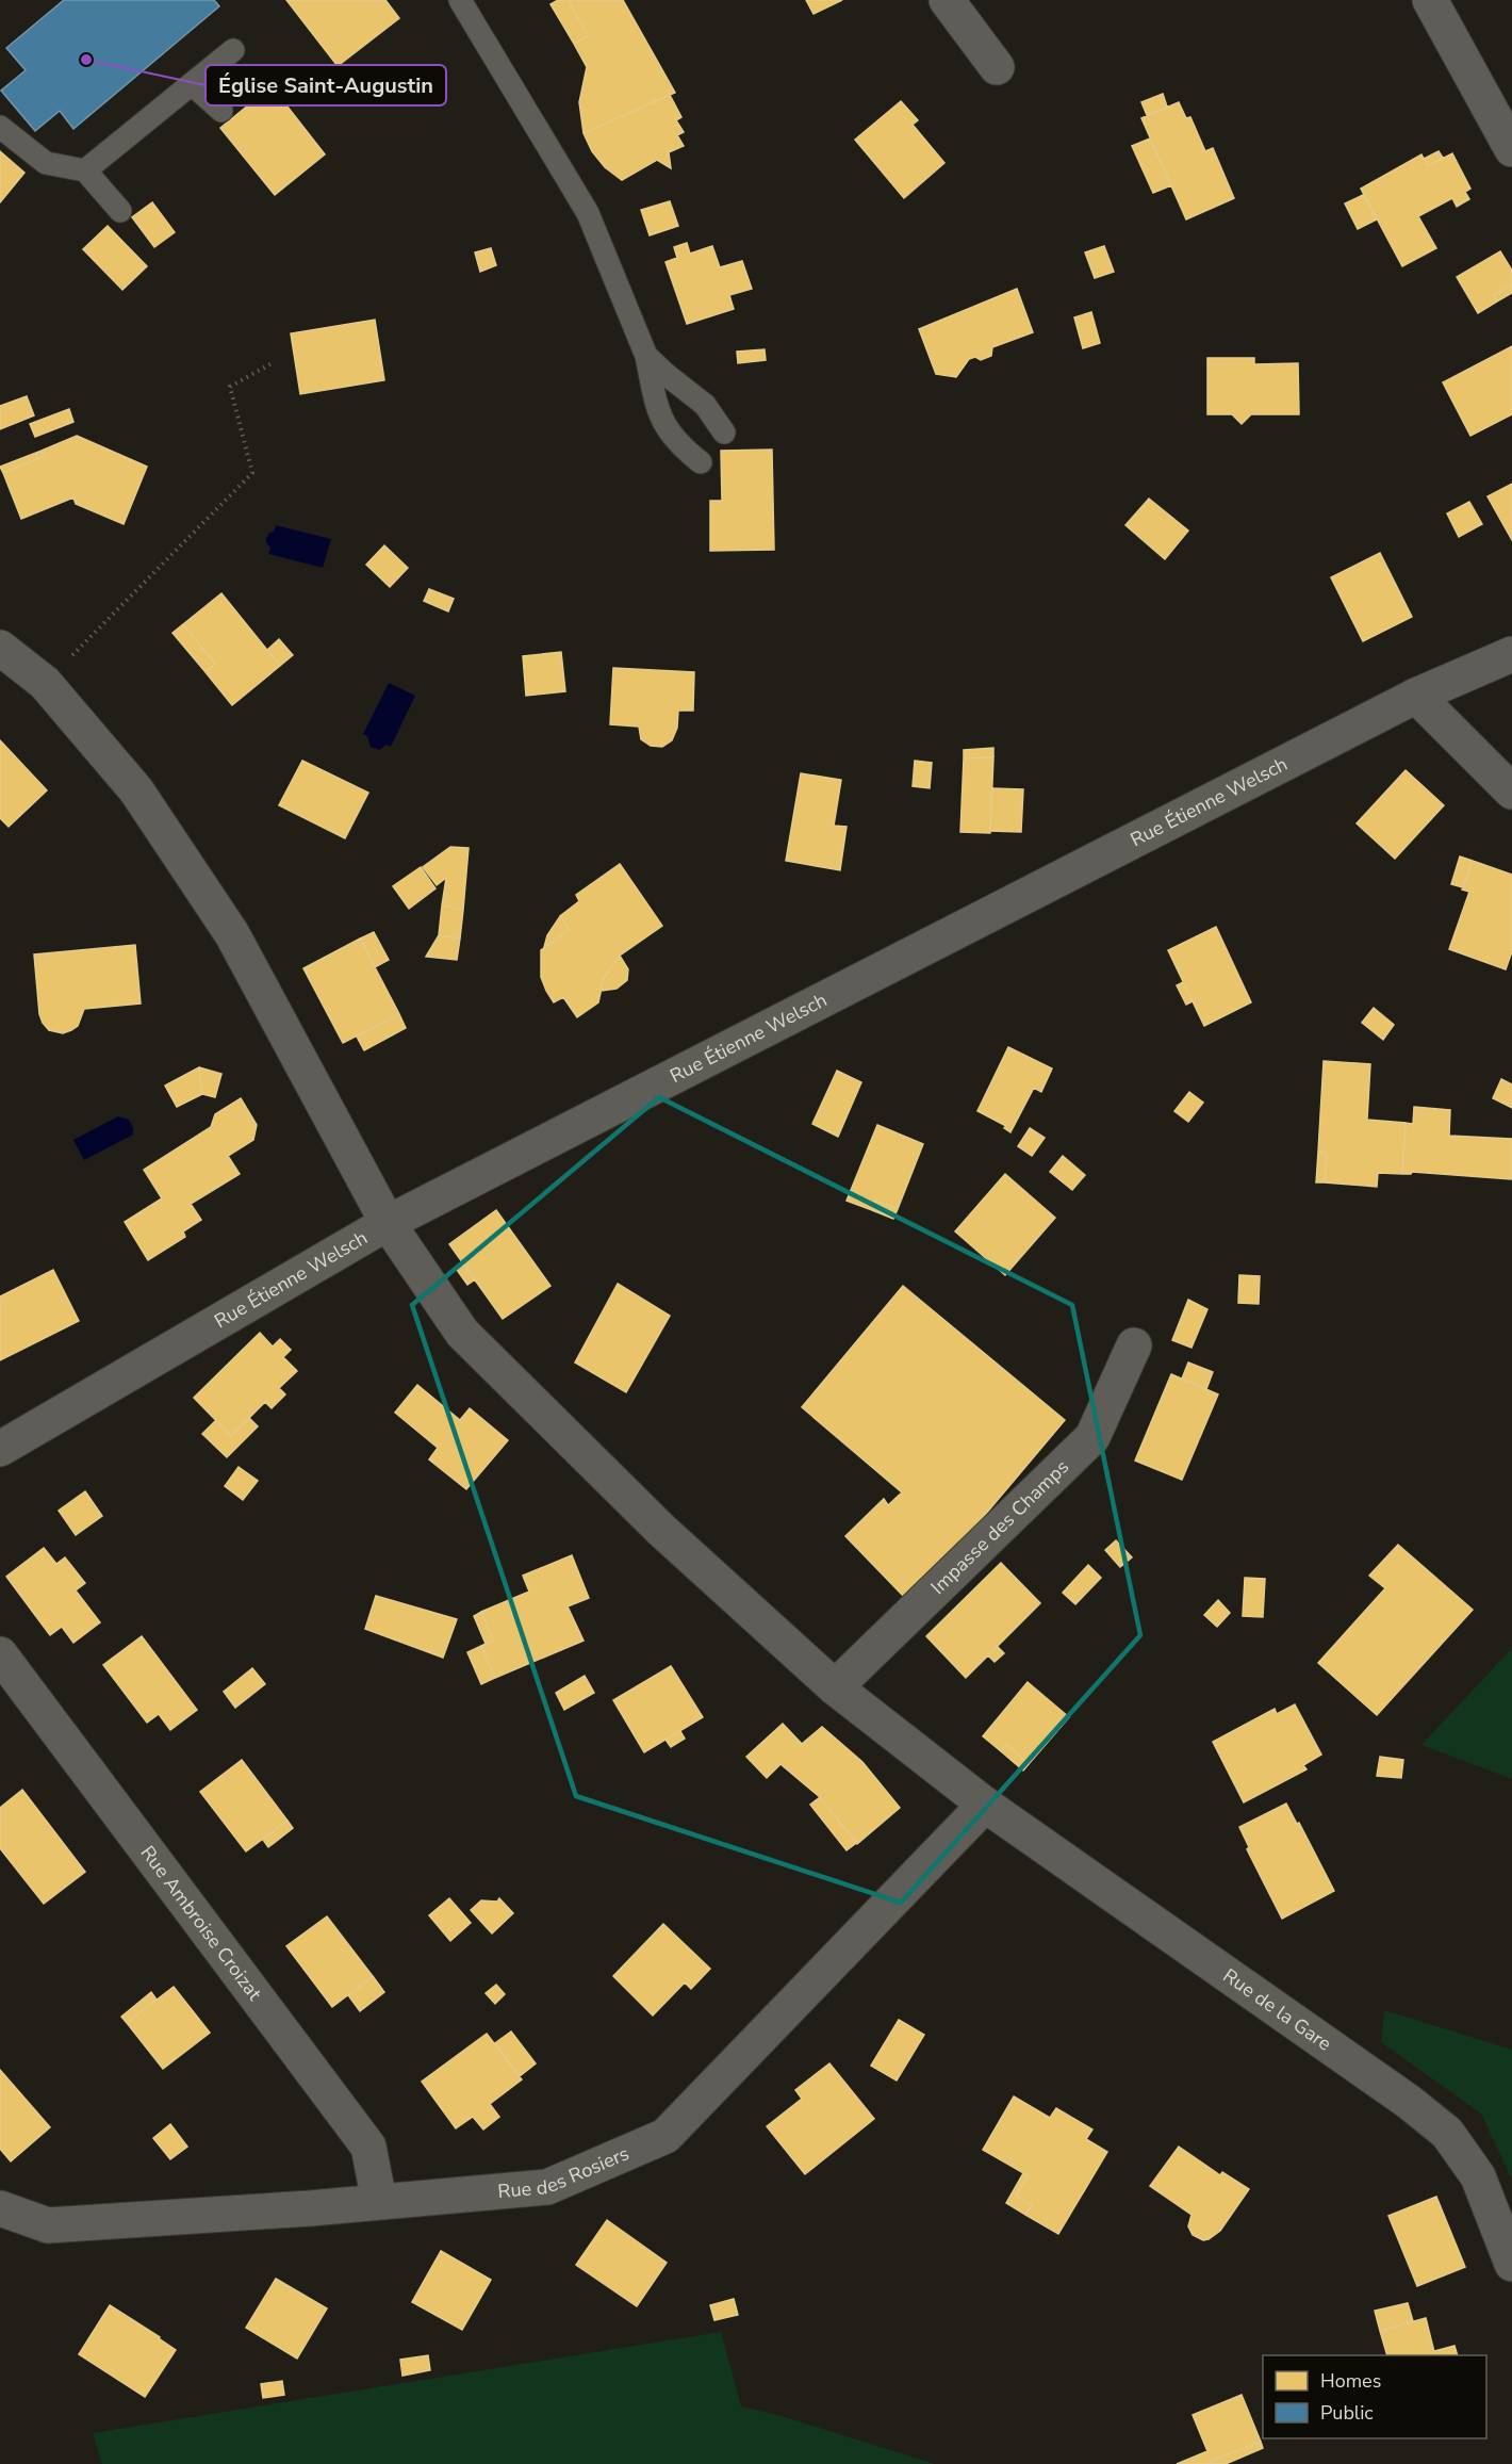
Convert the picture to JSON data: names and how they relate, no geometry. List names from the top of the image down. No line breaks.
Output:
{"streets":{"street":["Rue Étienne Welsch","Impasse des Champs","Rue Ambroise Croizat","Rue de la Gare","Rue des Rosiers"]},"crossings":[["Rue Étienne Welsch","Rue de la Gare"],["Impasse des Champs","Rue de la Gare"],["Rue Ambroise Croizat","Rue des Rosiers"],["Rue de la Gare","Rue des Rosiers"]],"places":["Église Saint-Augustin"],"legend":["Homes","Public"]}
